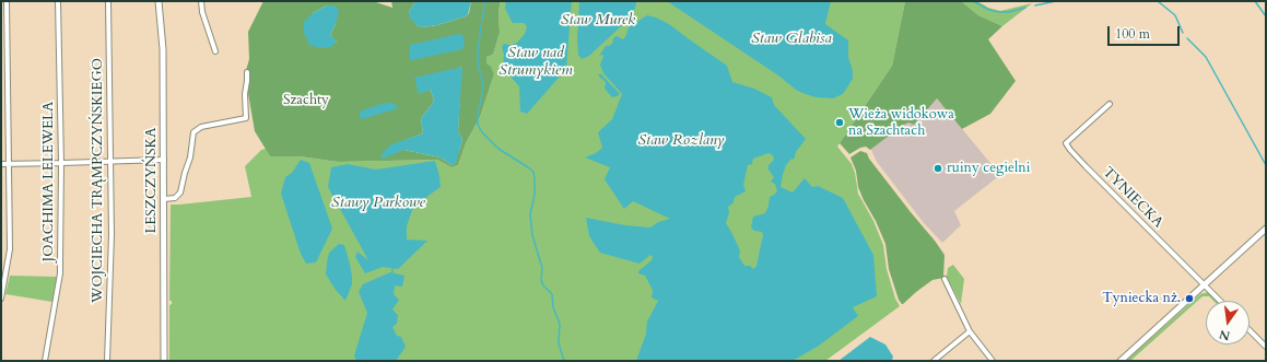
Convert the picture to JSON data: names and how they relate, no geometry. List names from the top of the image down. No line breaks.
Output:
{"streets":{"street":["WOJCIECHA TRĄMPCZYŃSKIEGO","LESZCZYŃSKA","JOACHIMA LELEWELA","TYNIECKA"]},"water":["Staw Murek","Staw Glabisa","Staw nad Strumykiem","Staw Rozlany","Stawy Parkowe"],"parks":["Szachty"],"places":["Wieża widokowa na Szachtach","ruiny cegielni","Tyniecka nż."],"scale_bar":"100 m","north":"bottom"}
